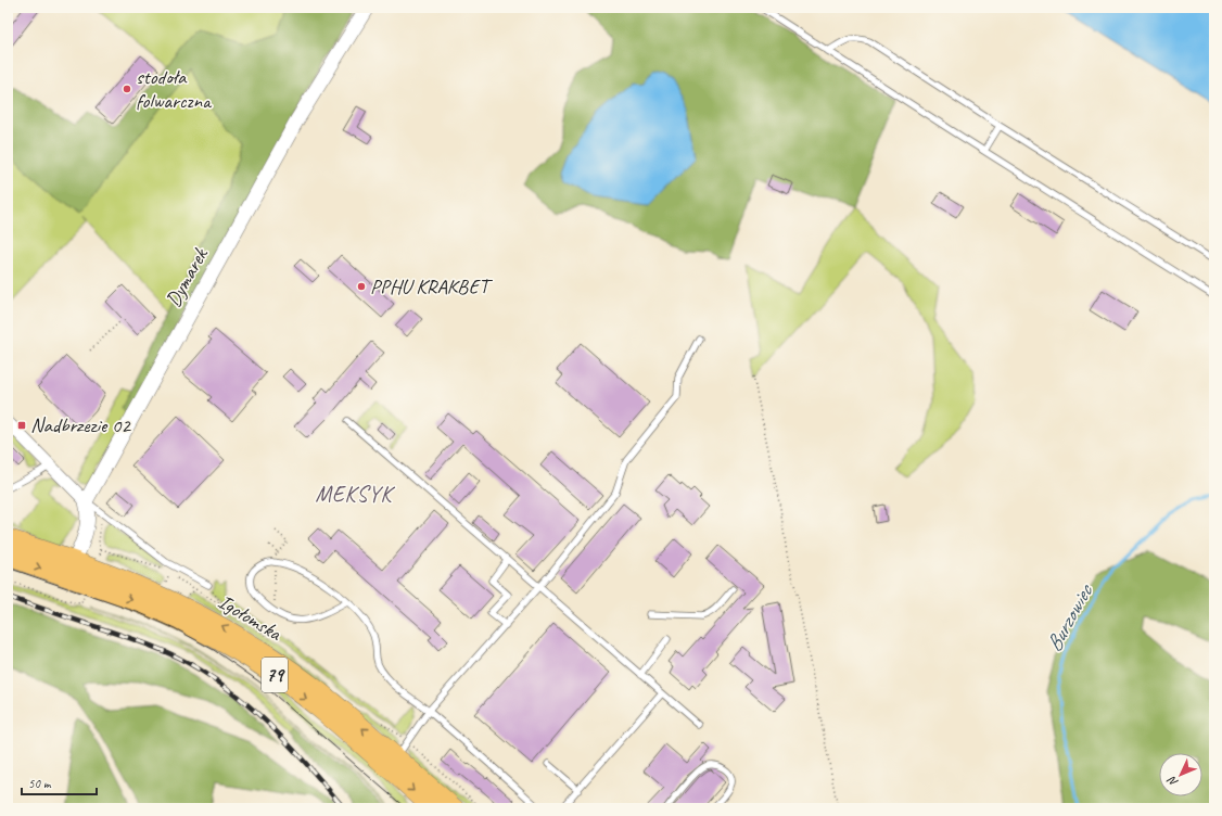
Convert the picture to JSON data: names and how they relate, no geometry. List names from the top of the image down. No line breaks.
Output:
{"streets":{"main road":["Igołomska","79"],"street":["Dymarek"]},"districts":["MEKSYK"],"water":["Burzowiec"],"places":{"other":["stodoła folwarczna","PPHU KRAKBET"],"transit":["Nadbrzezie 02"]},"scale_bar":"50 m","north":"bottom left"}
